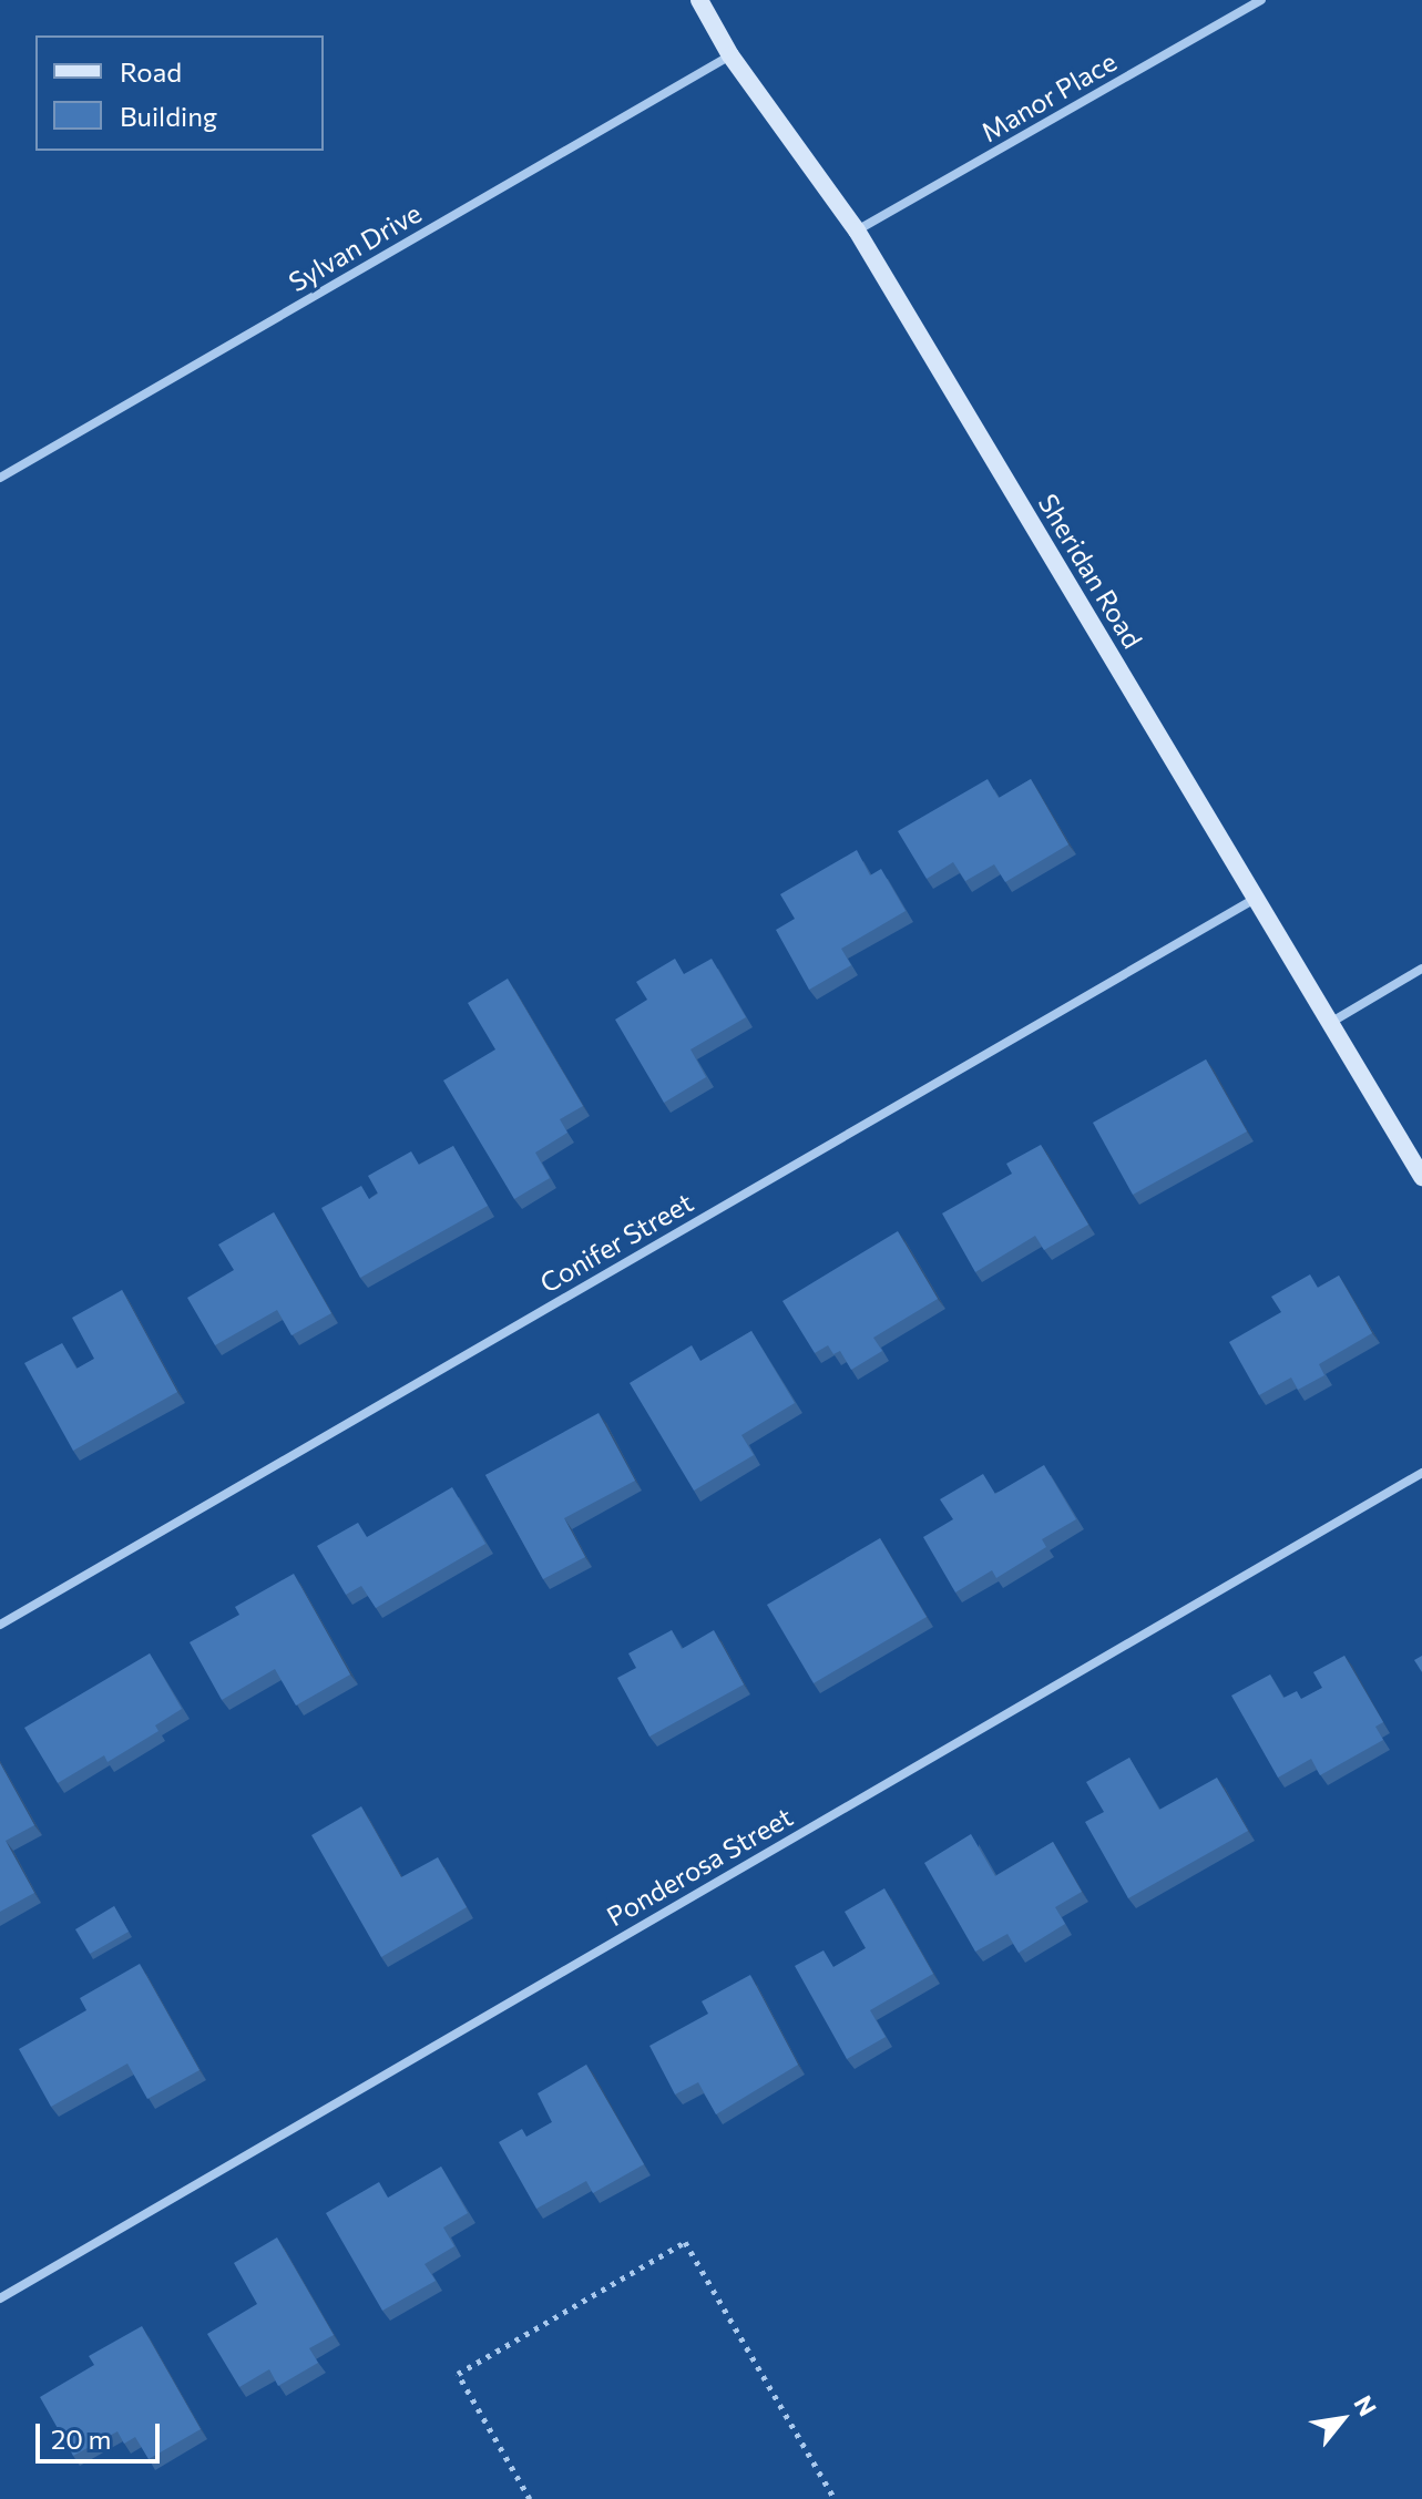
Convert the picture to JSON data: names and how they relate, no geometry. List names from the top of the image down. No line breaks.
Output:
{"streets":{"street":["Manor Place","Sylvan Drive","Sheridan Road","Conifer Street","Ponderosa Street"]},"crossings":[["Manor Place","Sheridan Road"],["Sylvan Drive","Sheridan Road"],["Sheridan Road","Conifer Street"]],"legend":["Road","Building"],"scale_bar":"20 m","north":"top right"}
